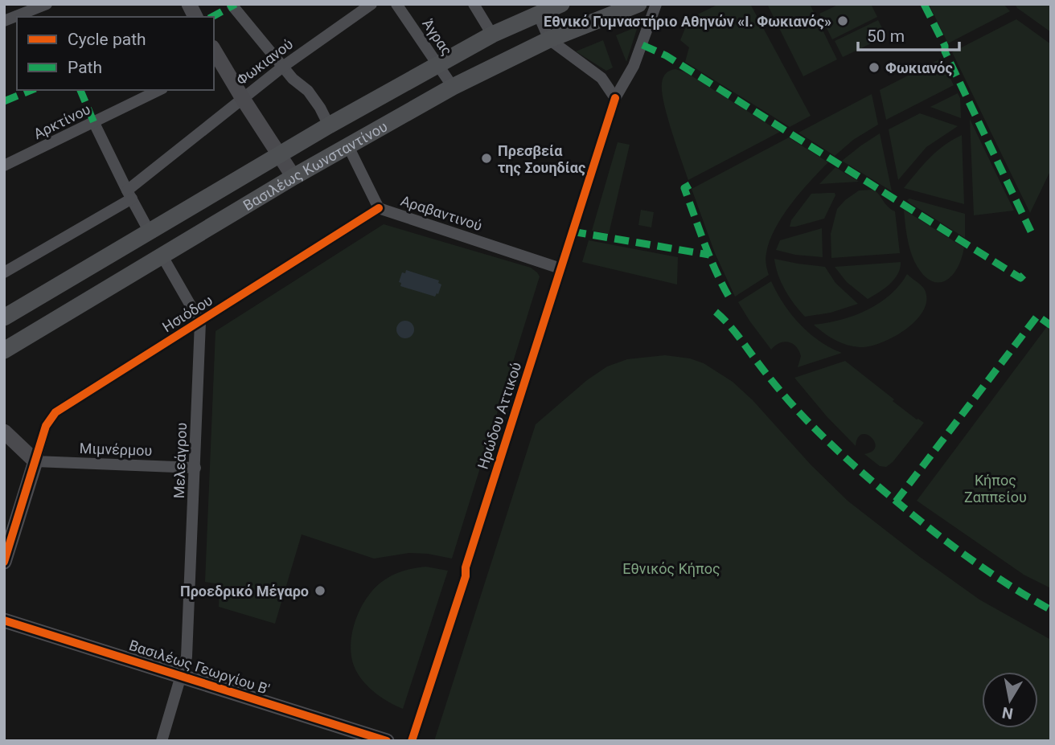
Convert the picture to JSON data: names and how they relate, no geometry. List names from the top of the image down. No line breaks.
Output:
{"streets":{"main road":["Βασιλέως Κωνσταντίνου"],"street":["Άγρας","Φωκιανού","Αρκτίνου","Αραβαντινού","Ησιόδου","Ηρώδου Αττικού","Μιμνέρμου","Μελεάγρου","Βασιλέως Γεωργίου Β'"]},"crossings":[["Άγρας","Βασιλέως Κωνσταντίνου"],["Βασιλέως Κωνσταντίνου","Αραβαντινού"],["Αραβαντινού","Ησιόδου"],["Αραβαντινού","Ηρώδου Αττικού"],["Ησιόδου","Μιμνέρμου"],["Ησιόδου","Μελεάγρου"],["Μιμνέρμου","Μελεάγρου"],["Μελεάγρου","Βασιλέως Γεωργίου Β'"]],"parks":["Κήπος Ζαππείου","Εθνικός Κήπος"],"places":["Εθνικό Γυμναστήριο Αθηνών «Ι. Φωκιανός»","Φωκιανός","Πρεσβεία της Σουηδίας","Προεδρικό Μέγαρο"],"legend":["Cycle path","Path"],"scale_bar":"50 m","north":"bottom"}
